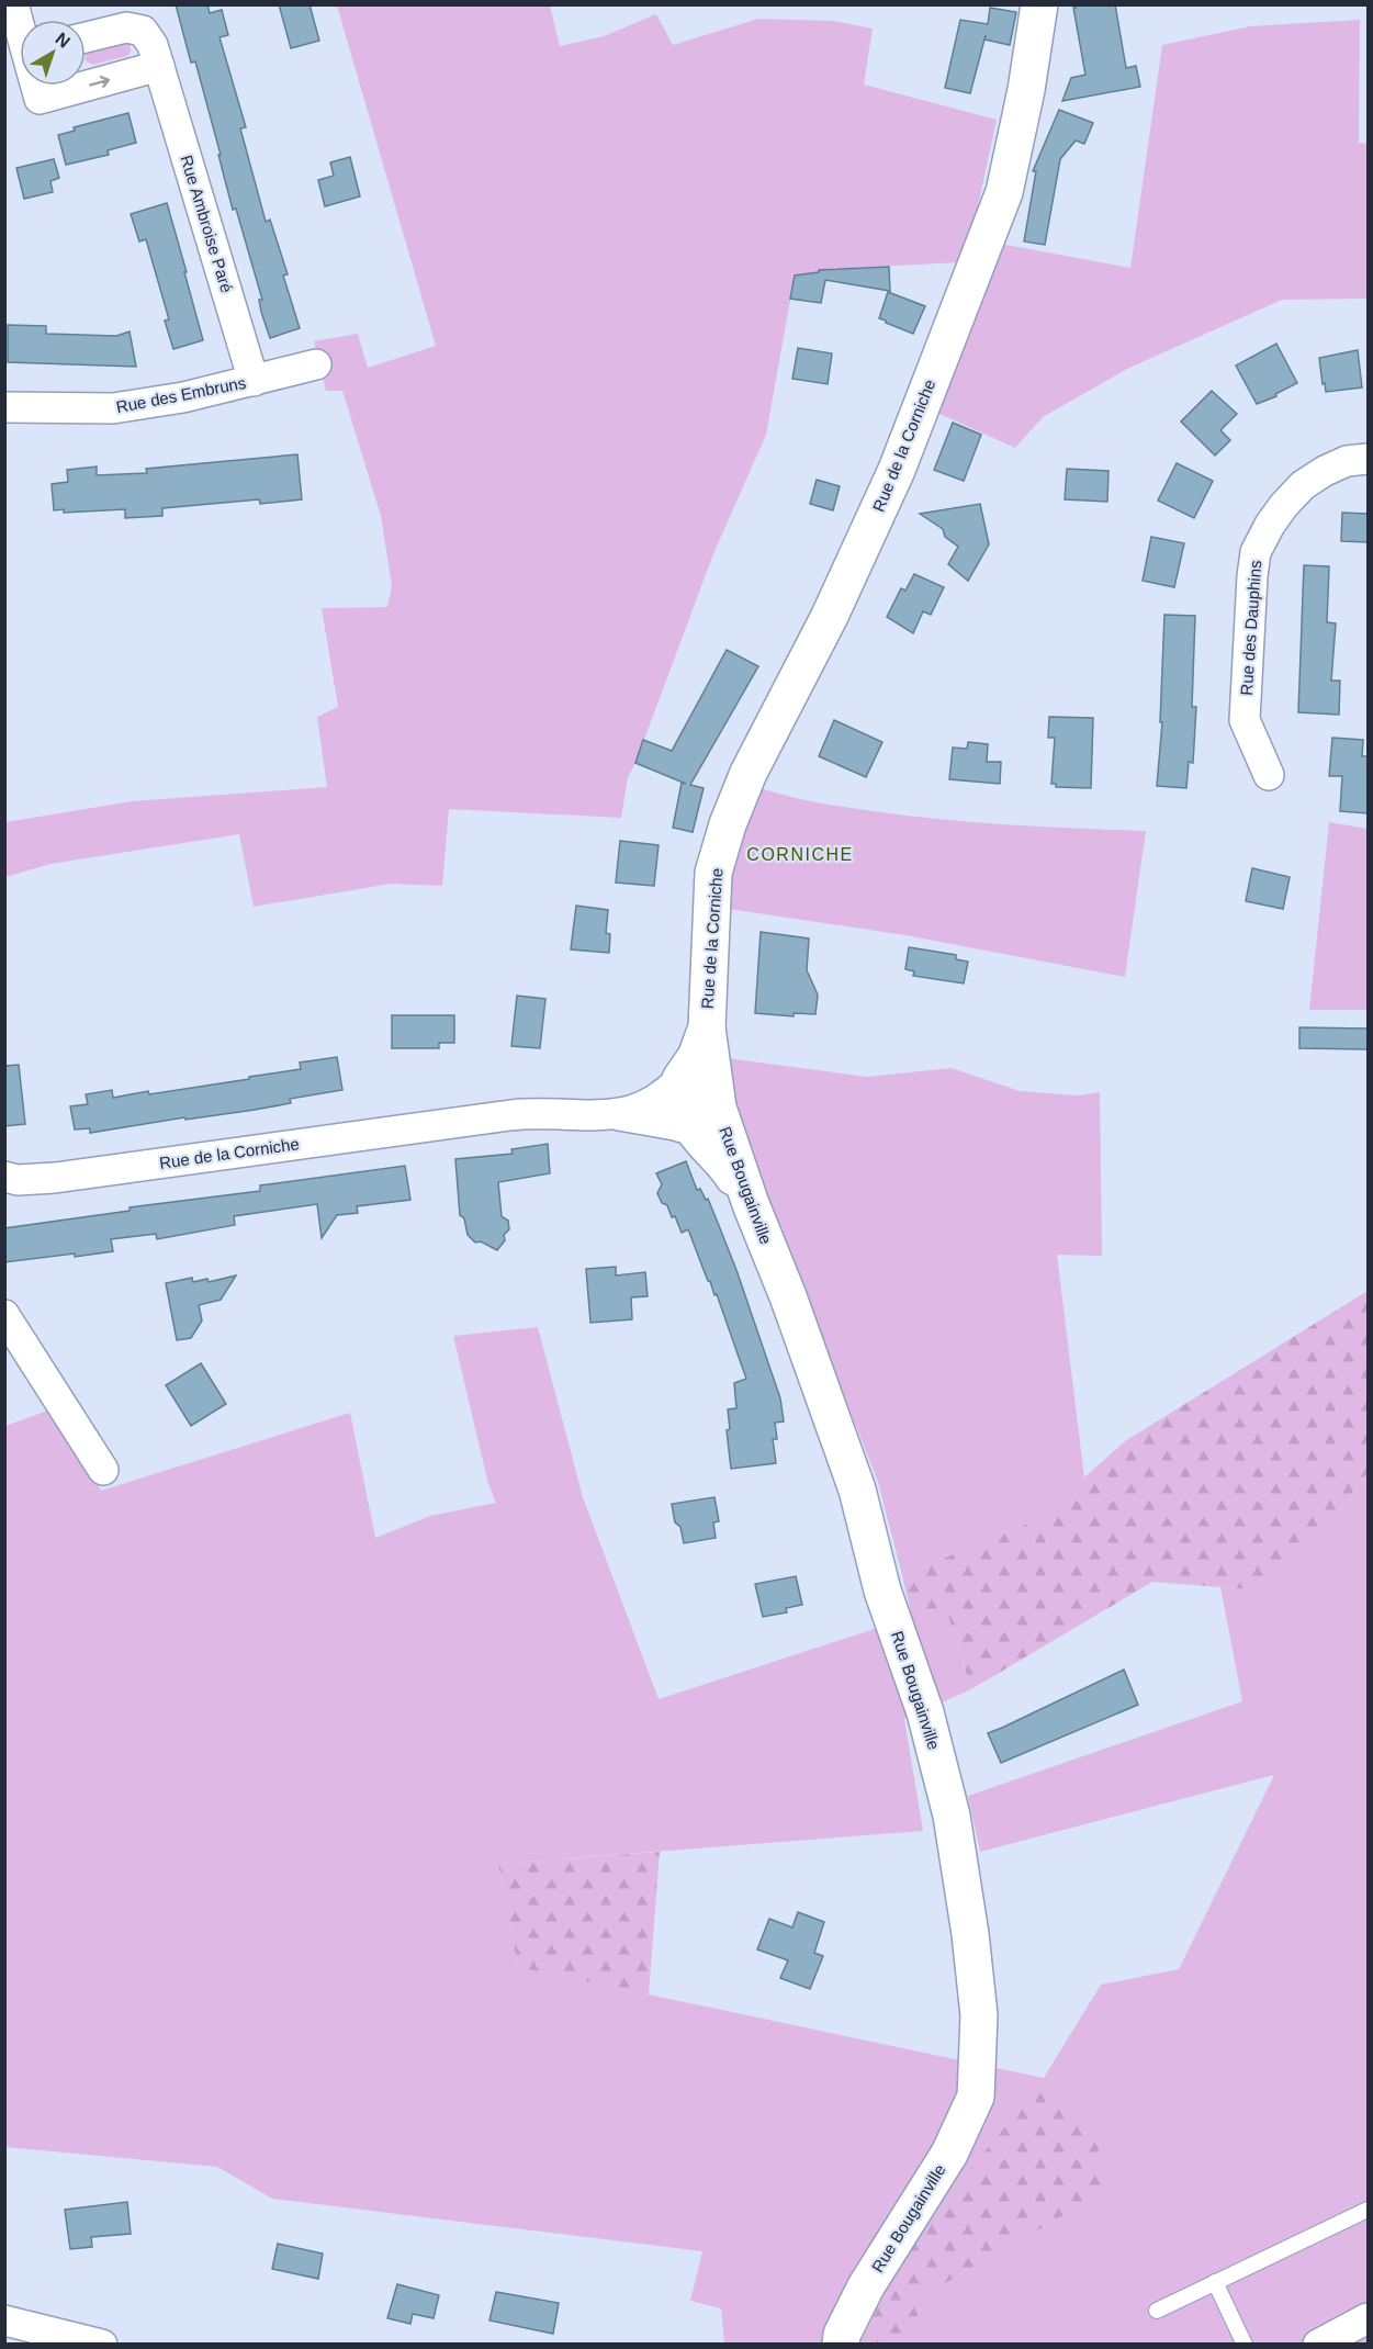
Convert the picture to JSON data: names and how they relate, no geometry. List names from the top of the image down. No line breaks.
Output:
{"streets":{"street":["Rue Ambroise Paré","Rue des Embruns","Rue de la Corniche","Rue des Dauphins","Rue Bougainville"]},"crossings":[["Rue Ambroise Paré","Rue des Embruns"],["Rue de la Corniche","Rue Bougainville"]],"districts":["CORNICHE"],"north":"top right"}
